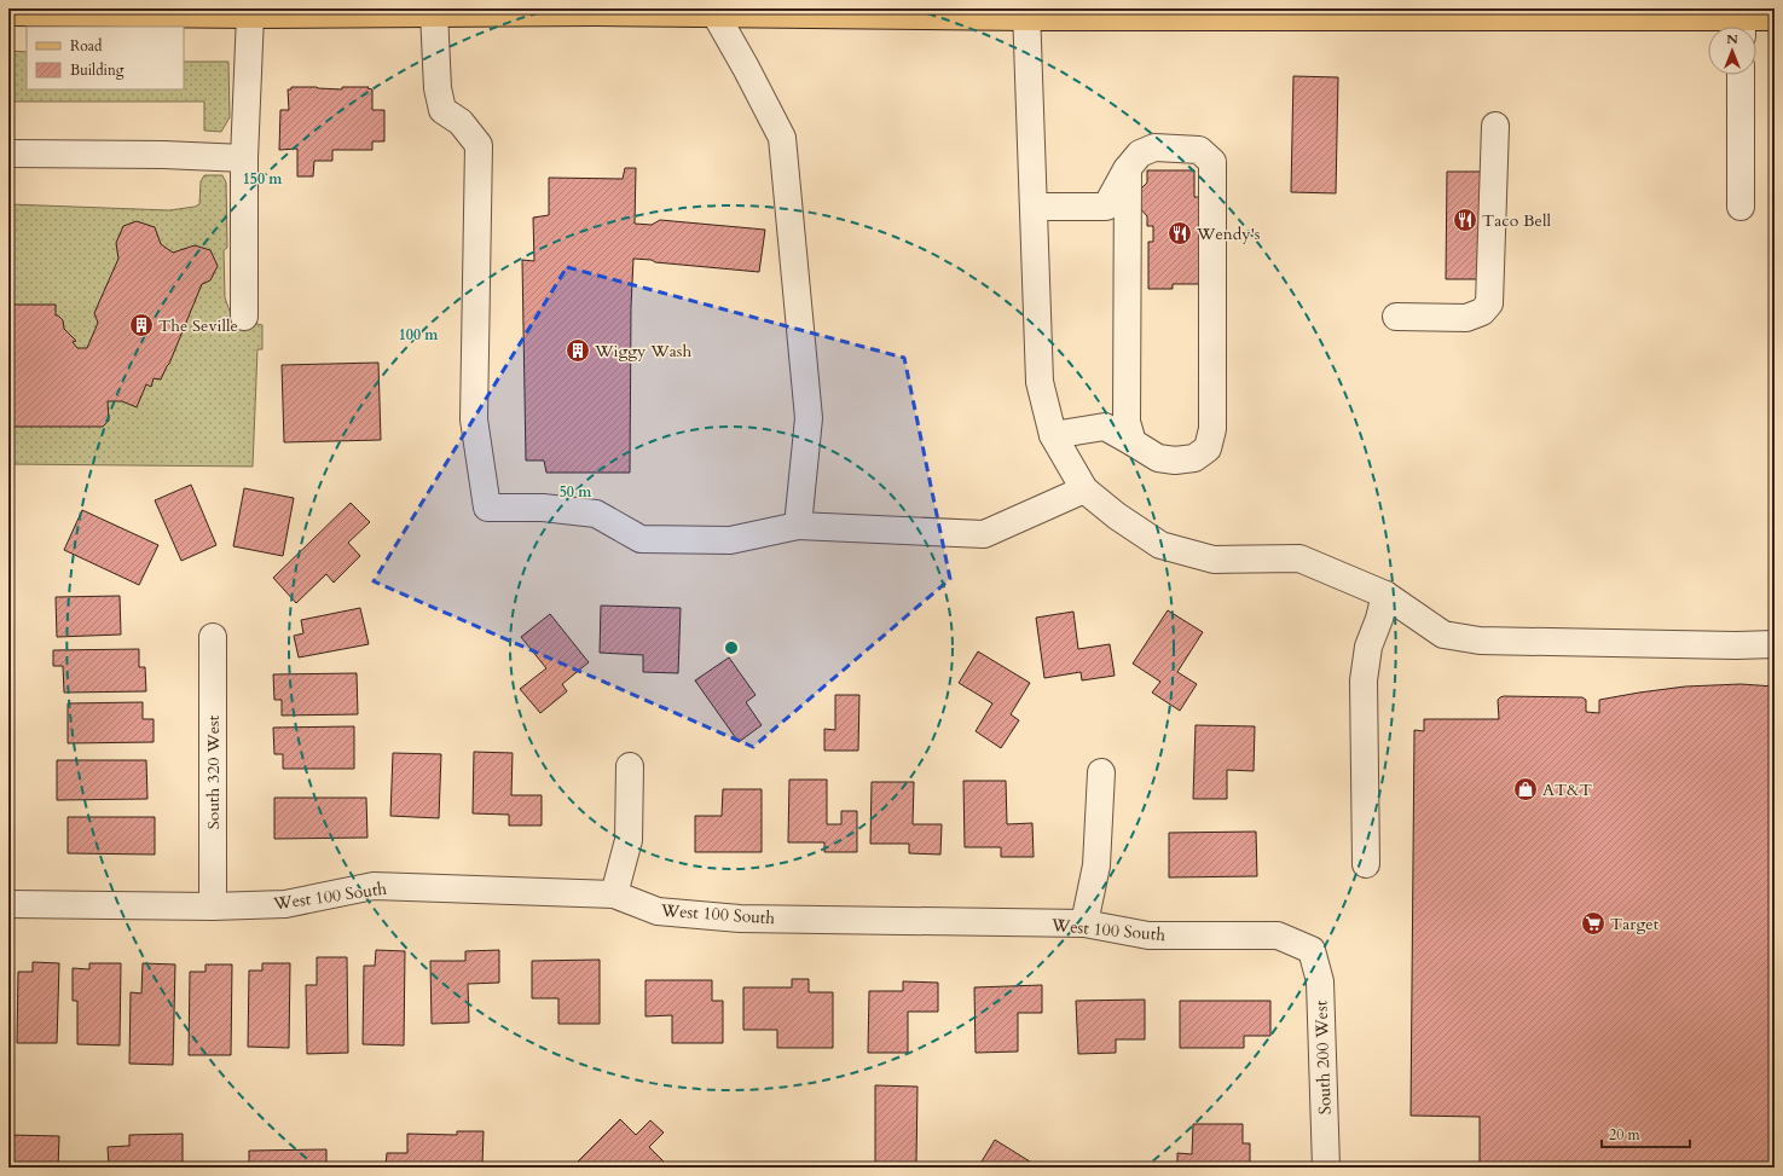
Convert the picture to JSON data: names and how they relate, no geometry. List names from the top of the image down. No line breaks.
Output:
{"streets":{"street":["South 320 West","West 100 South","South 200 West"]},"crossings":[["South 320 West","West 100 South"],["West 100 South","South 200 West"]],"places":{"restaurant":["Taco Bell","Wendy's"],"building":["The Seville","Wiggy Wash"],"shop":["AT&T"],"supermarket":["Target"]},"legend":["Road","Building"],"scale_bar":"20 m","north":"top","rings":["150 m","100 m","50 m"]}
